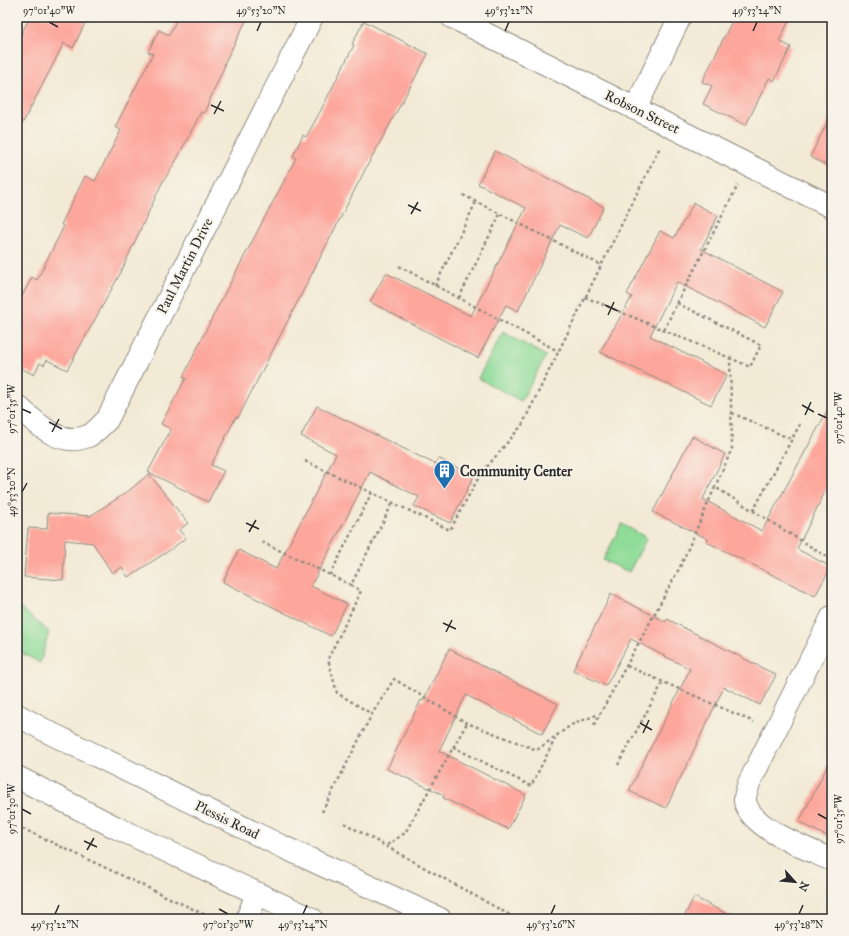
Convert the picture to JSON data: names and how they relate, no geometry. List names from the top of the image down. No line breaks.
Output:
{"streets":{"street":["Robson Street","Paul Martin Drive","Plessis Road"]},"places":{"building":["Community Center"]},"north":"bottom right","coordinates":["97°01'40\"W","49°53'20\"N","49°53'22\"N","49°53'24\"N","97°01'35\"W","97°01'30\"W","49°53'26\"N","49°53'28\"N"]}
